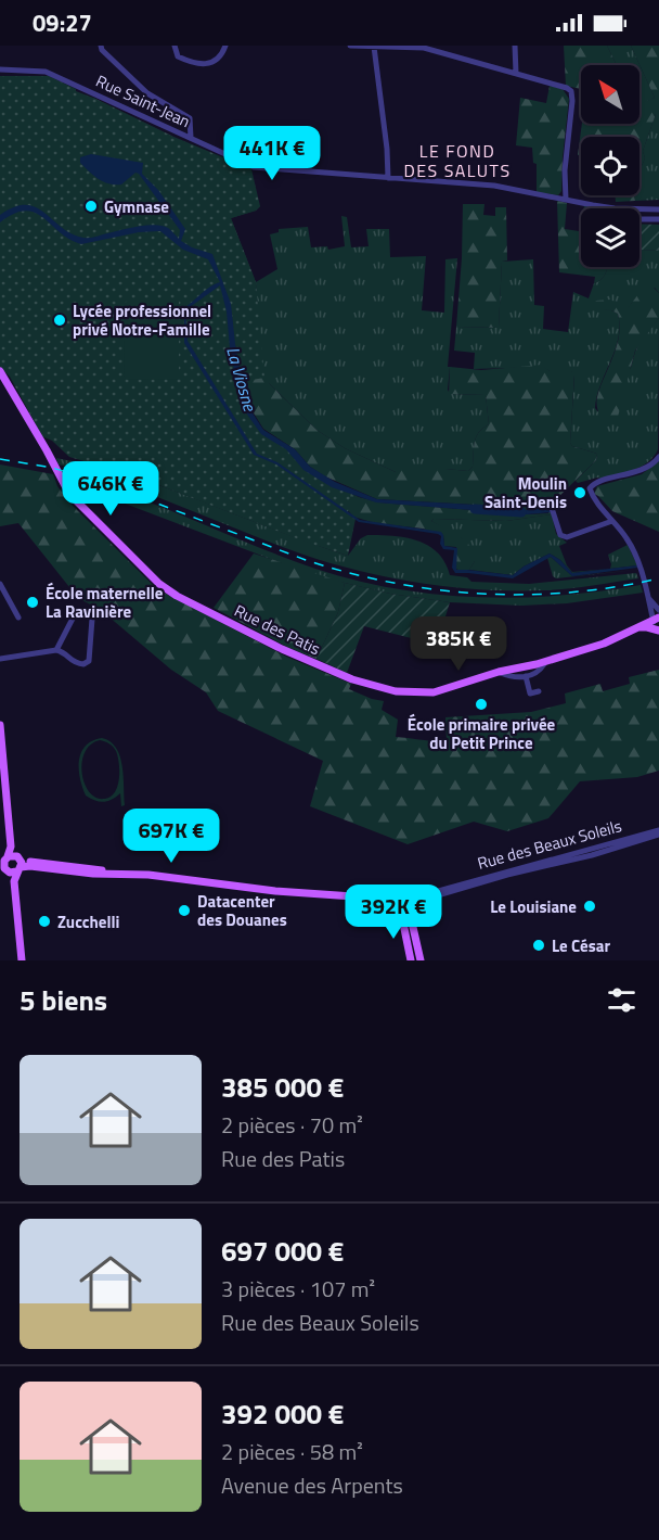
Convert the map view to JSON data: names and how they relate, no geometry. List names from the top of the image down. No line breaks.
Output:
{"streets":{"main road":["Rue des Patis"],"street":["Rue Saint-Jean","Rue des Beaux Soleils"]},"districts":["LE FOND DES SALUTS"],"water":["La Viosne"],"places":["Gymnase","Lycée professionnel privé Notre-Famille","Moulin Saint-Denis","École maternelle La Ravinière","École primaire privée du Petit Prince","Le Louisiane","Datacenter des Douanes","Zucchelli","Le César"],"north":"top left","page":{"status":"09:27","price":["441K €","646K €","385K €","697K €","392K €"],"heading":"5 biens","list":[{"name":"385 000 €","note":"2 pièces · 70 m² · Rue des Patis"},{"name":"697 000 €","note":"3 pièces · 107 m² · Rue des Beaux Soleils"},{"name":"392 000 €","note":"2 pièces · 58 m² · Avenue des Arpents"}]}}
